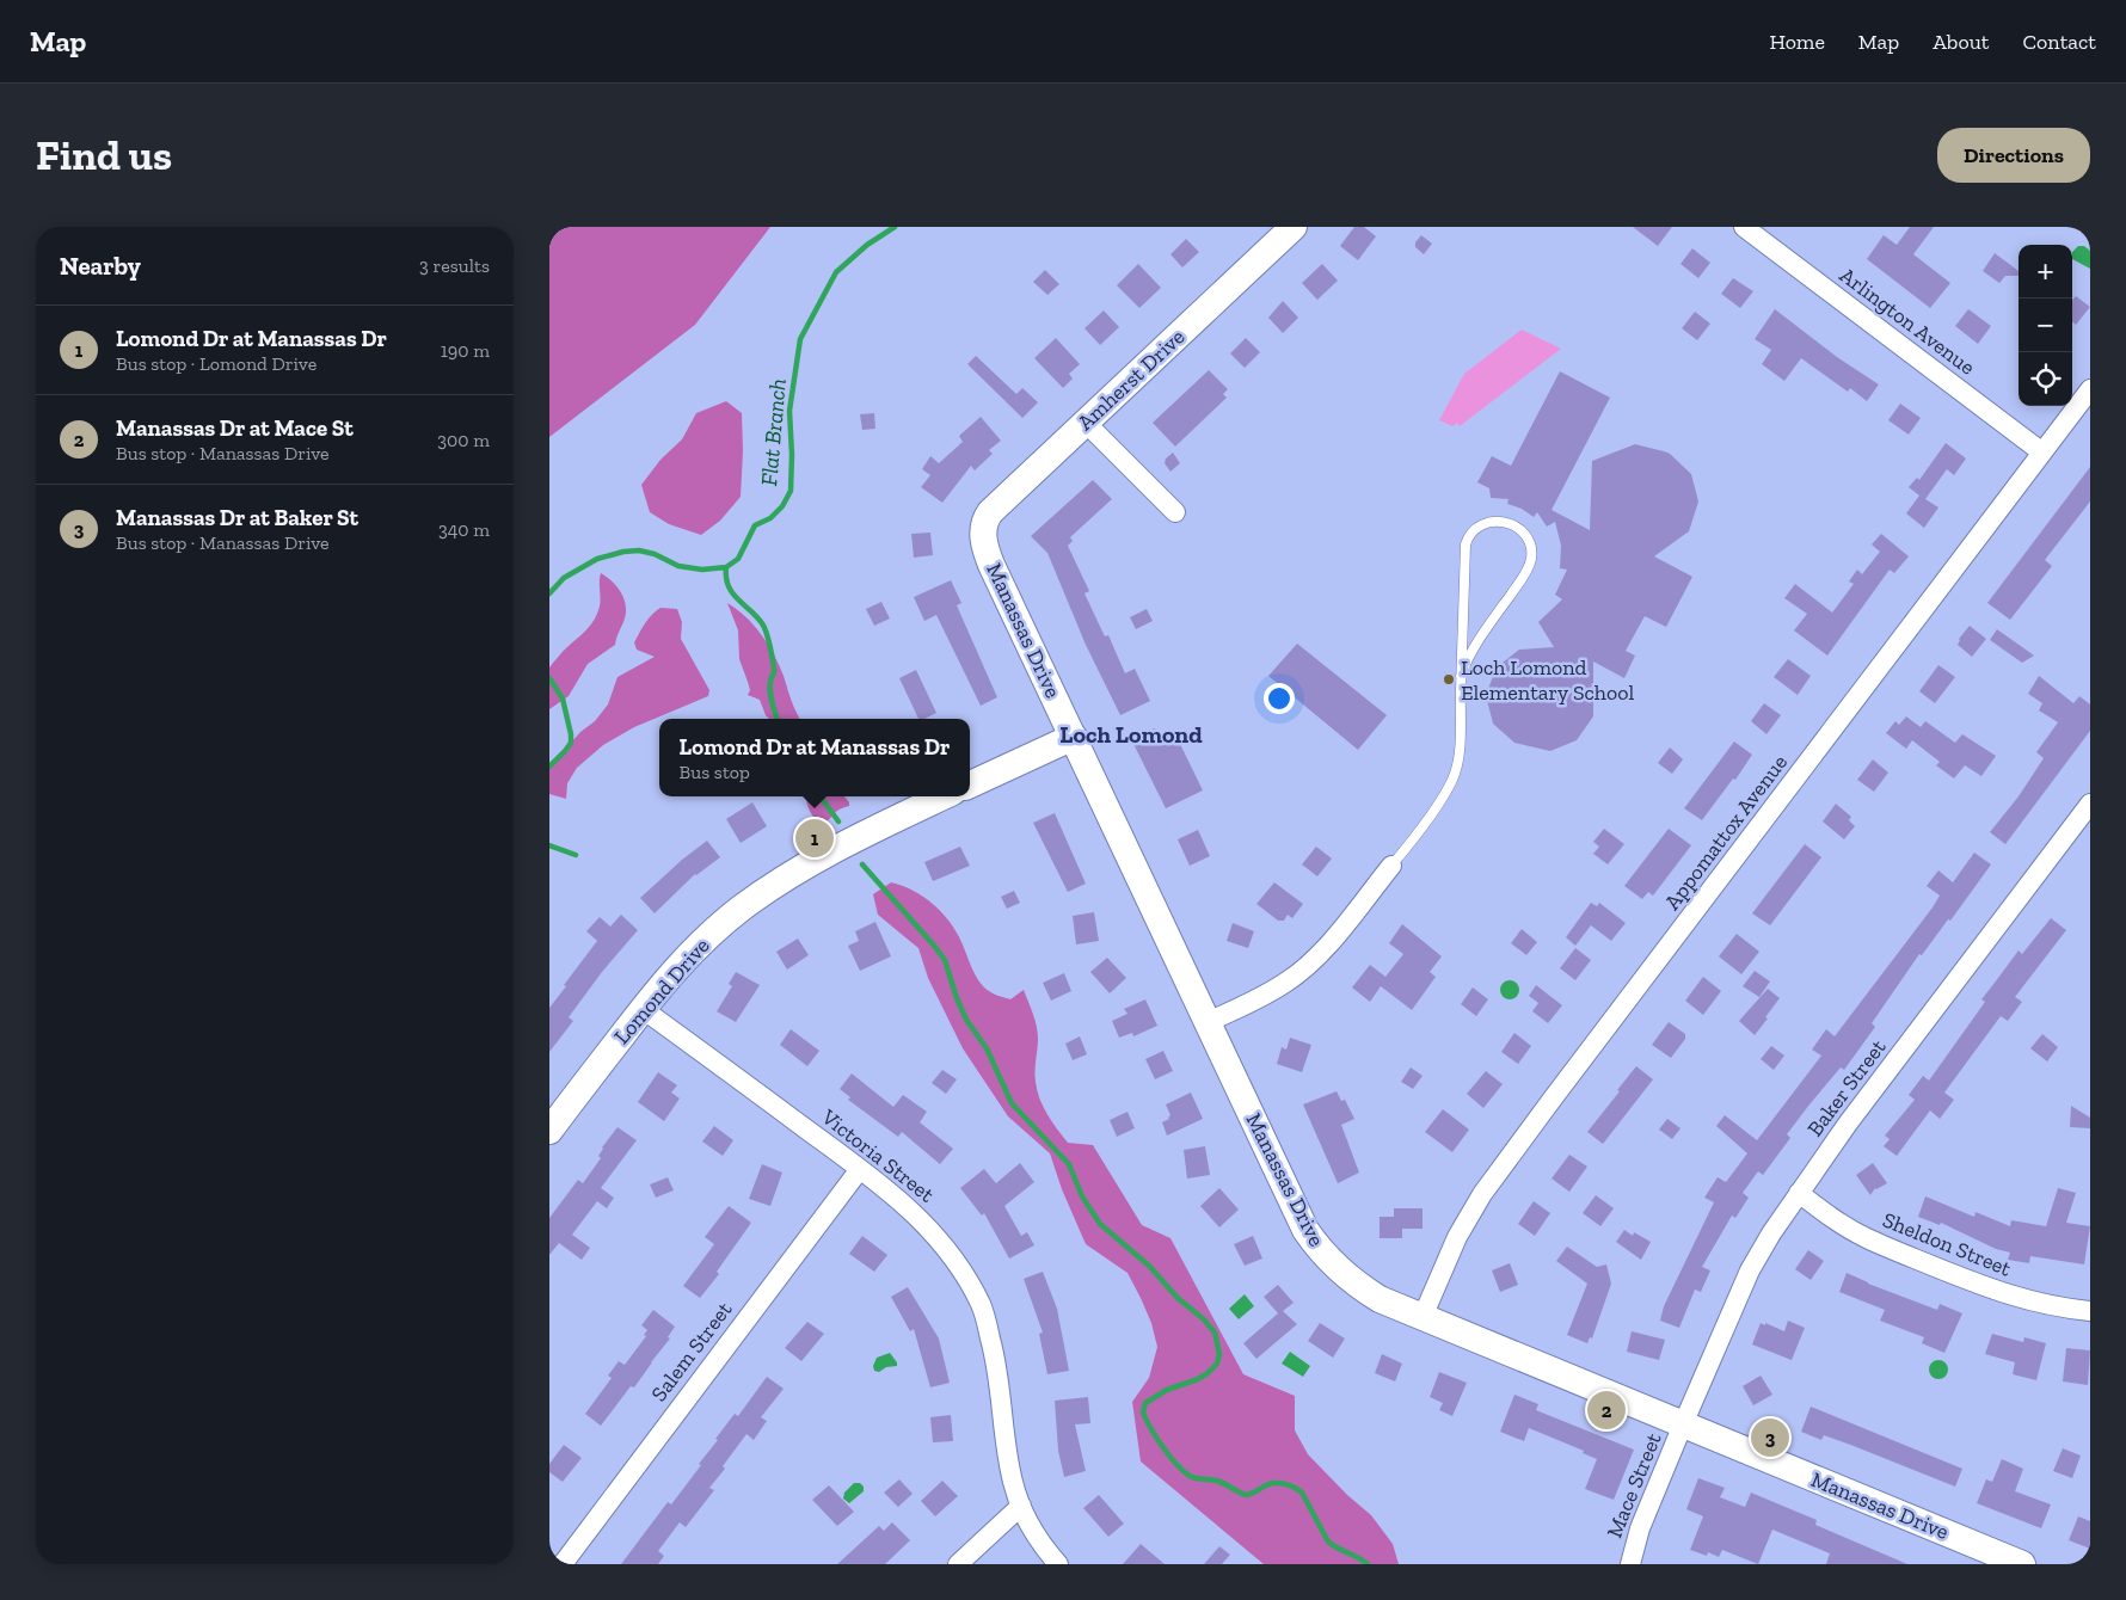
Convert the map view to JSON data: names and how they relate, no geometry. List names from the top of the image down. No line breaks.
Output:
{"streets":{"main road":["Amherst Drive","Manassas Drive","Lomond Drive"],"street":["Arlington Avenue","Appomattox Avenue","Baker Street","Victoria Street","Sheldon Street","Salem Street","Mace Street"]},"crossings":[["Arlington Avenue","Appomattox Avenue"],["Amherst Drive","Manassas Drive"],["Manassas Drive","Appomattox Avenue"],["Manassas Drive","Baker Street"],["Manassas Drive","Mace Street"],["Lomond Drive","Victoria Street"],["Baker Street","Sheldon Street"],["Baker Street","Mace Street"],["Victoria Street","Salem Street"]],"districts":["Loch Lomond"],"water":["Flat Branch"],"places":["Loch Lomond Elementary School"],"page":{"header":"Map","nav":["Home","Map","About","Contact"],"buttons":"Directions","title":"Find us","heading":["Nearby","3 results"],"map_buttons":["+","−"],"list":[{"mark":"1","name":"Lomond Dr at Manassas Dr","note":"Bus stop · Lomond Drive","value":"190 m"},{"mark":"2","name":"Manassas Dr at Mace St","note":"Bus stop · Manassas Drive","value":"300 m"},{"mark":"3","name":"Manassas Dr at Baker St","note":"Bus stop · Manassas Drive","value":"340 m"}],"popup":["Lomond Dr at Manassas Dr","Bus stop"],"pins":["1","2","3"]}}
